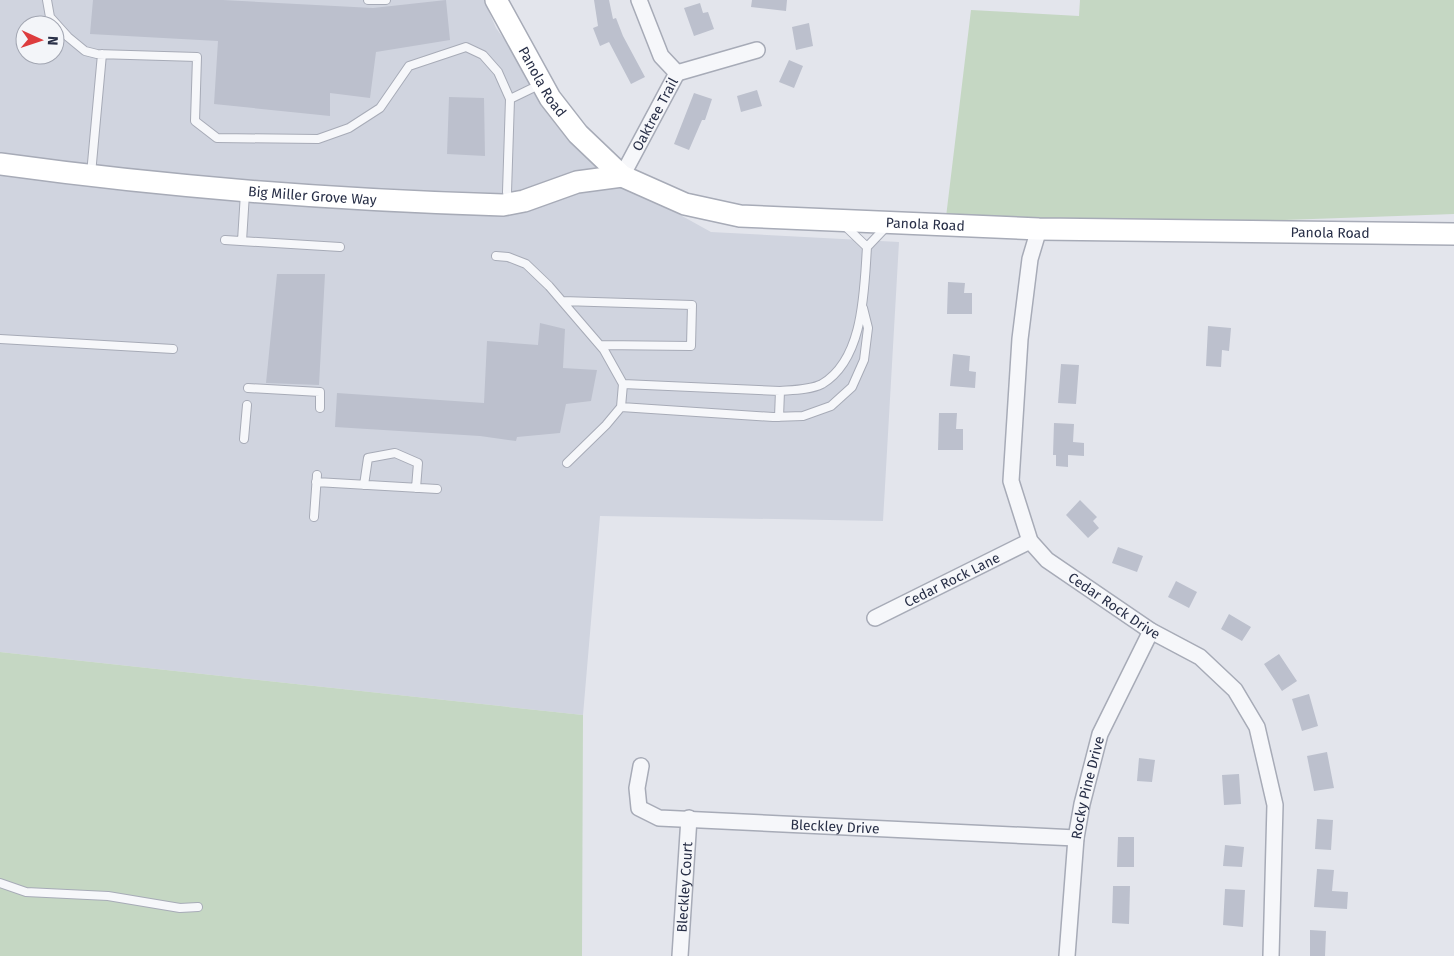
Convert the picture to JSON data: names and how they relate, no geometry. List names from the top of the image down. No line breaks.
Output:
{"streets":{"main road":["Panola Road","Big Miller Grove Way"],"street":["Oaktree Trail","Cedar Rock Lane","Cedar Rock Drive","Rocky Pine Drive","Bleckley Drive","Bleckley Court"]},"crossings":[["Panola Road","Oaktree Trail"],["Panola Road","Big Miller Grove Way"],["Panola Road","Cedar Rock Drive"],["Oaktree Trail","Big Miller Grove Way"],["Cedar Rock Lane","Cedar Rock Drive"],["Cedar Rock Drive","Rocky Pine Drive"],["Rocky Pine Drive","Bleckley Drive"],["Bleckley Drive","Bleckley Court"]],"north":"right"}
